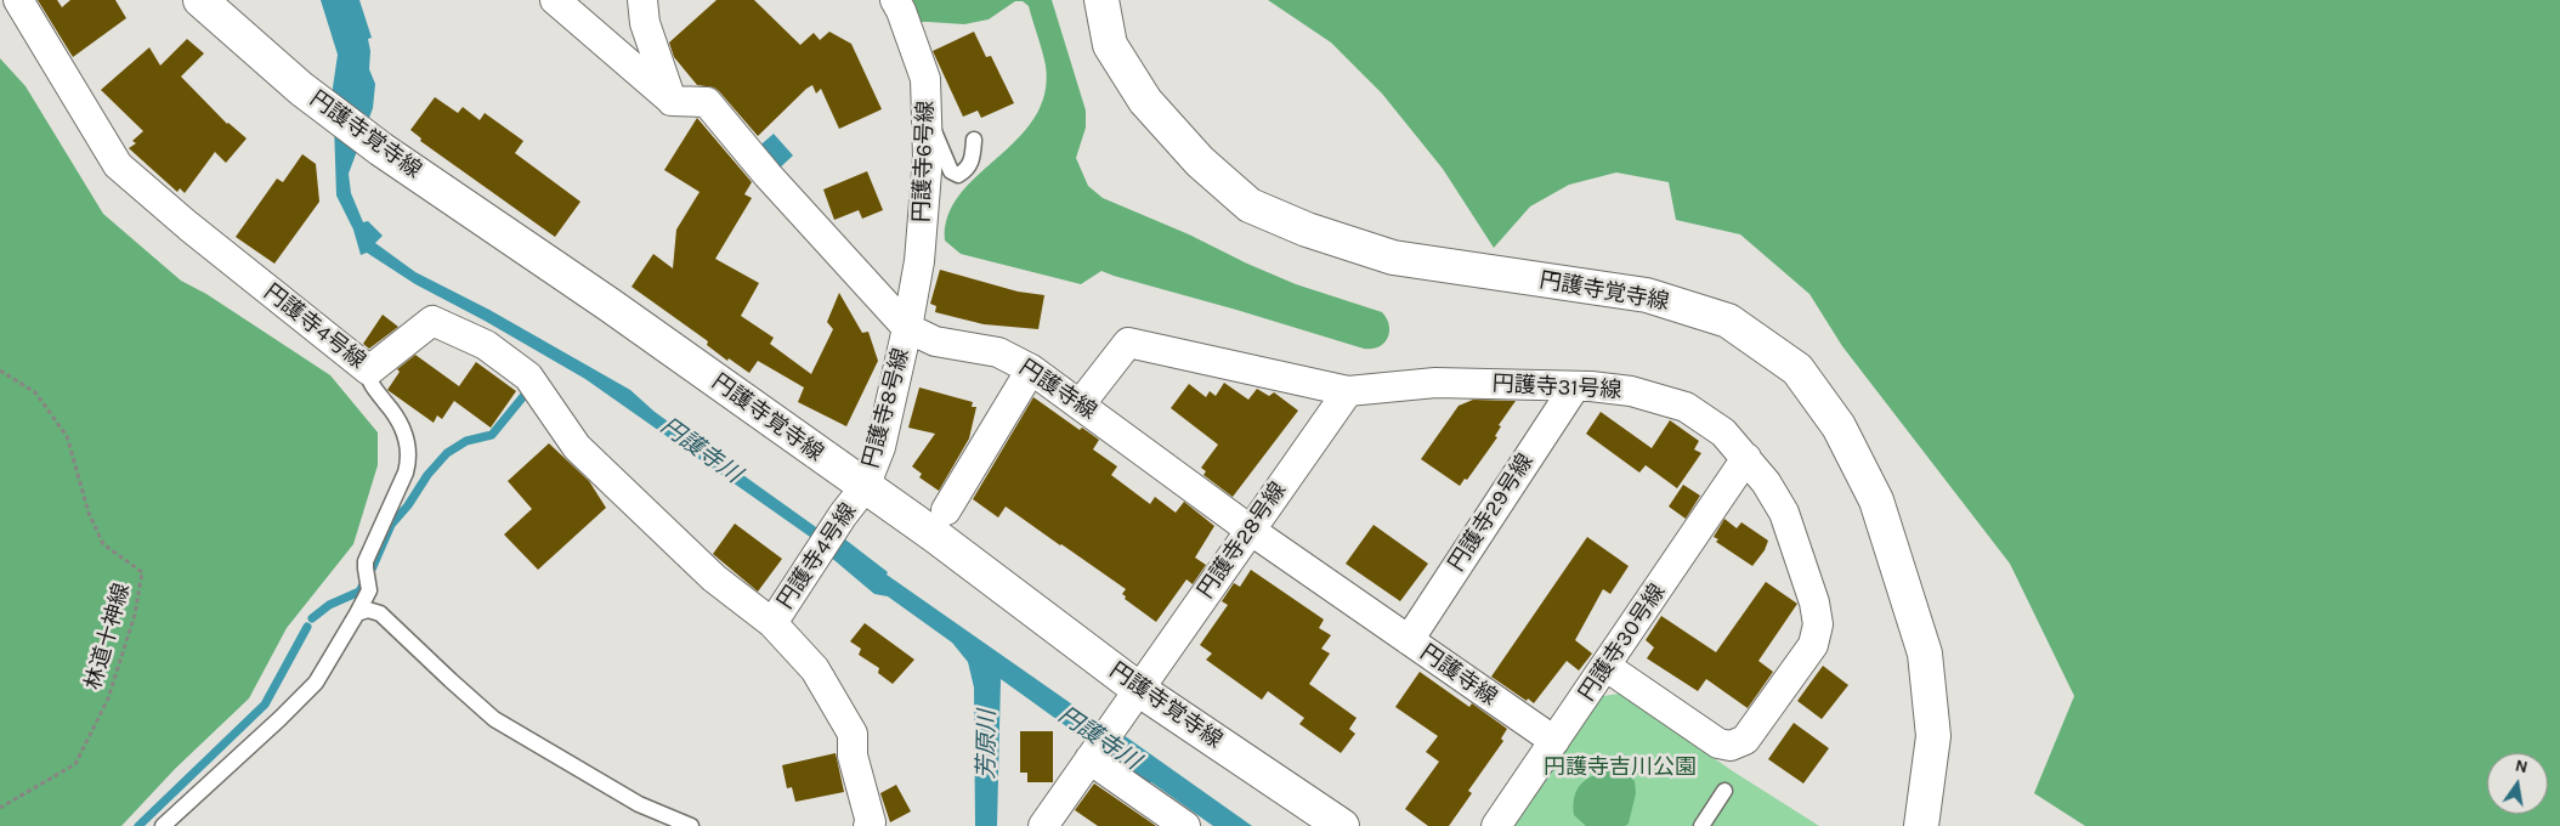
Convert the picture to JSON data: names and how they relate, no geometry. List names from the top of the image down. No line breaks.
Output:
{"streets":{"street":["円護寺覚寺線","円護寺6号線","円護寺4号線","円護寺31号線","円護寺線","円護寺8号線","円護寺29号線","円護寺28号線","円護寺30号線"],"path":["林道十神線"]},"crossings":[["円護寺覚寺線","円護寺4号線"],["円護寺覚寺線","円護寺8号線"],["円護寺覚寺線","円護寺28号線"],["円護寺6号線","円護寺線"],["円護寺6号線","円護寺8号線"],["円護寺4号線","円護寺8号線"],["円護寺31号線","円護寺線"],["円護寺31号線","円護寺29号線"],["円護寺31号線","円護寺28号線"],["円護寺31号線","円護寺30号線"],["円護寺線","円護寺8号線"],["円護寺線","円護寺29号線"],["円護寺線","円護寺28号線"],["円護寺線","円護寺30号線"]],"water":["円護寺川","芳原川"],"parks":["円護寺吉川公園"],"north":"top"}
